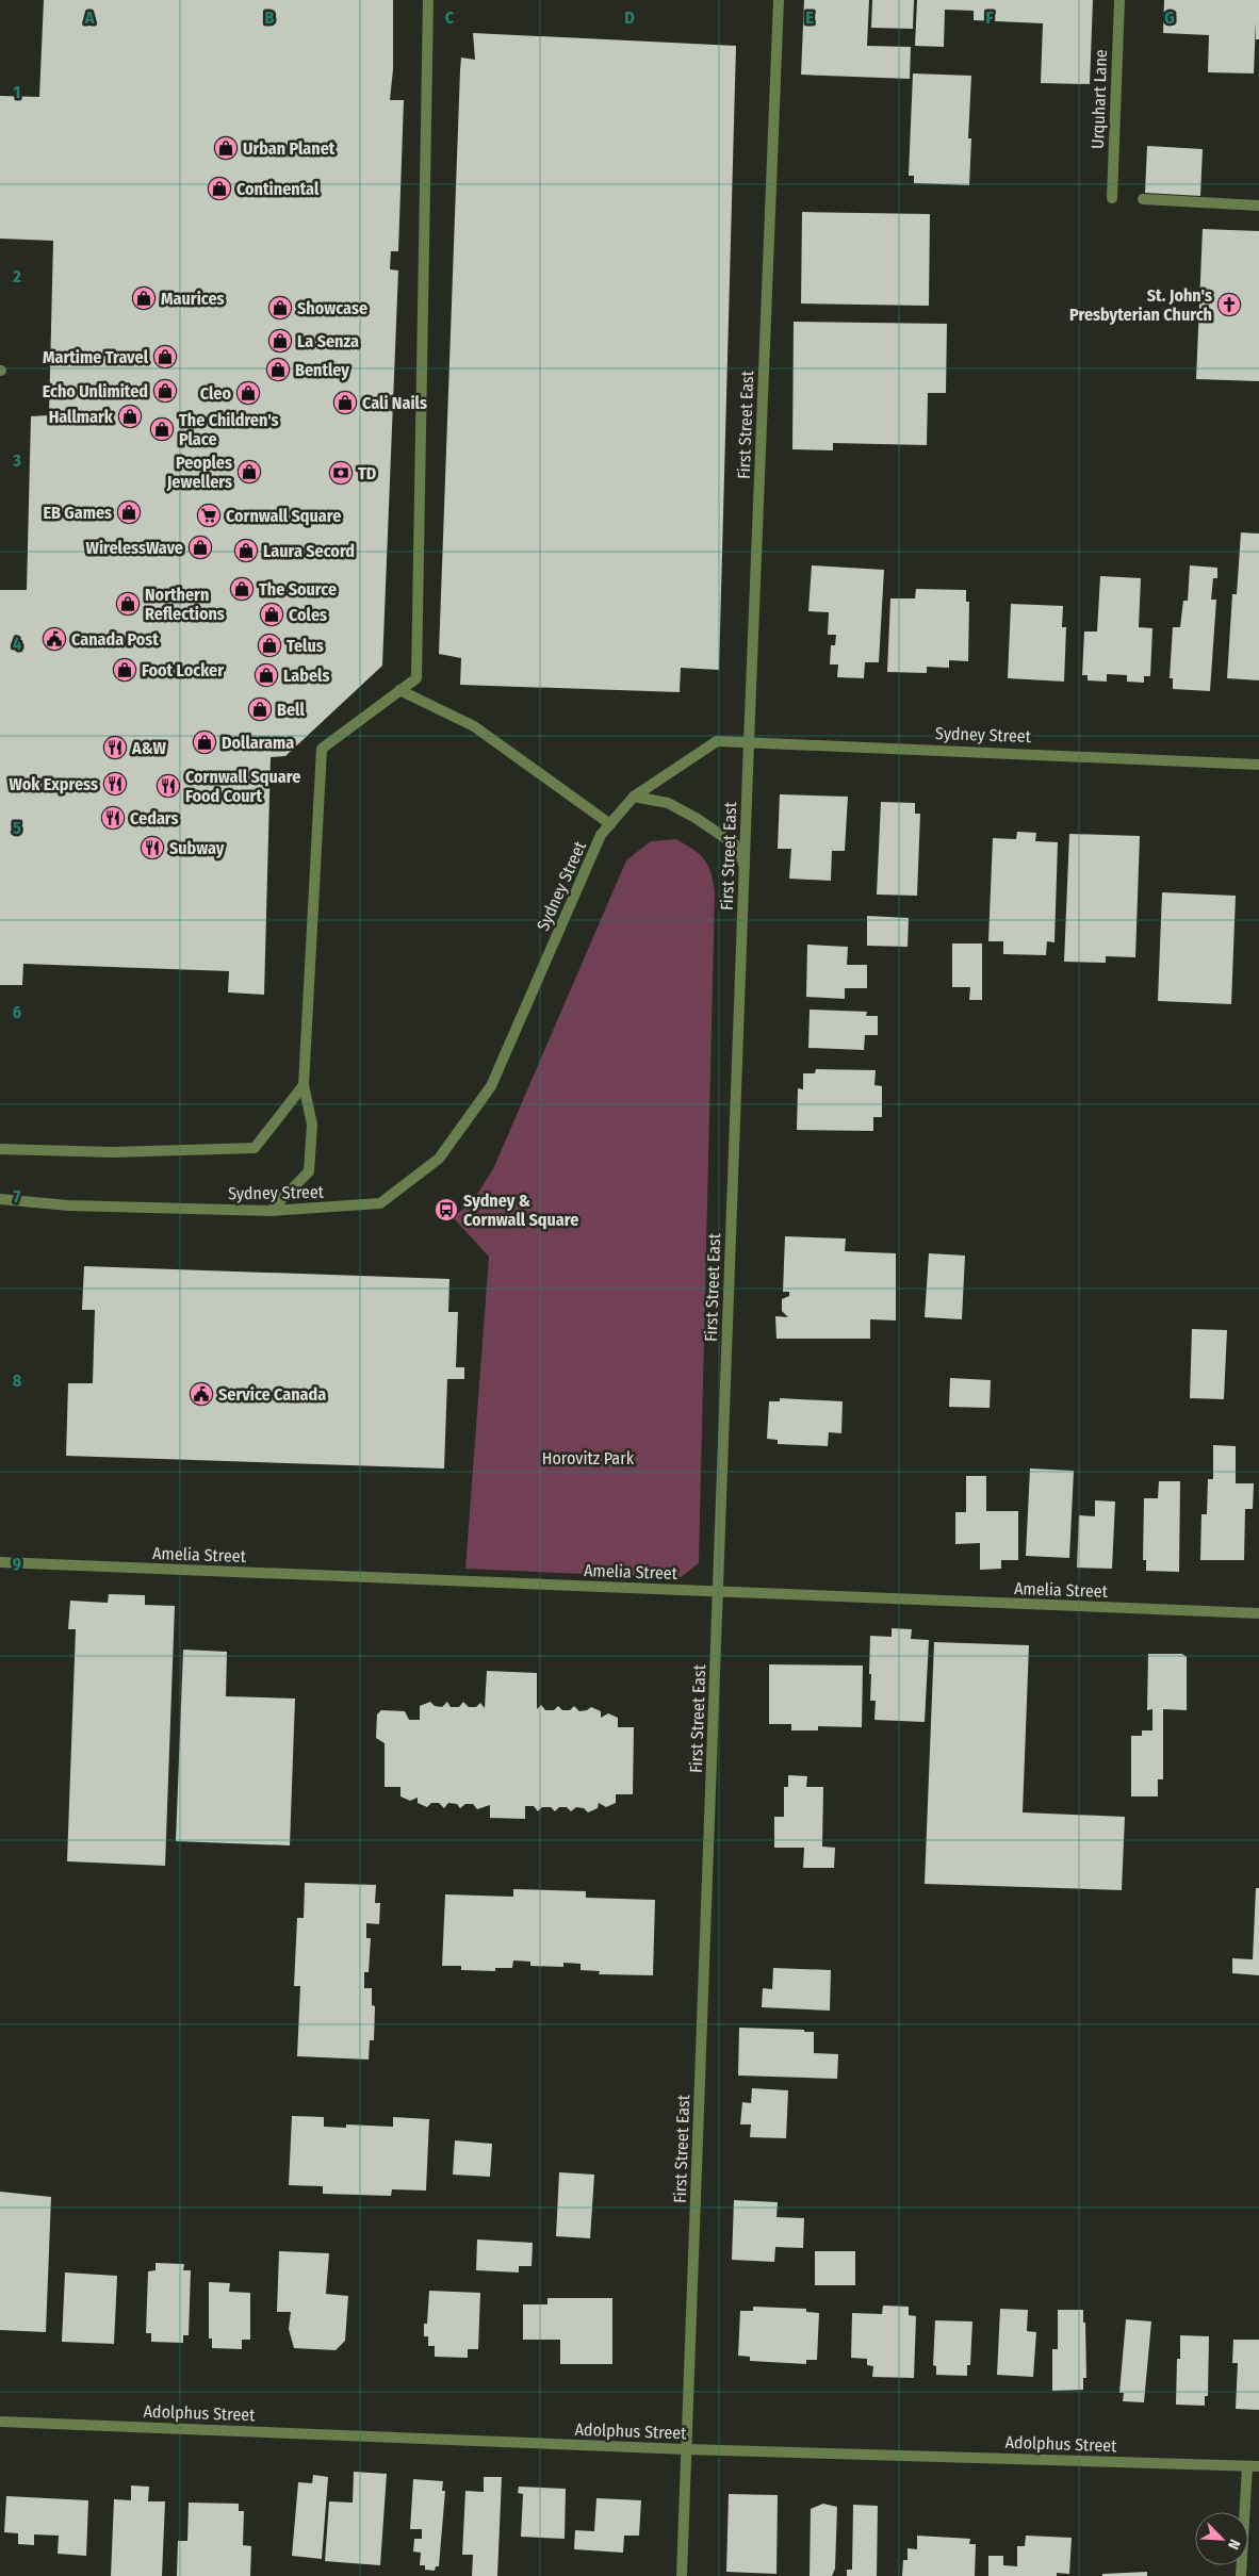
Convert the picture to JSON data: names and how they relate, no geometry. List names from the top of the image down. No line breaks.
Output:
{"streets":{"street":["Urquhart Lane","First Street East","Sydney Street","Amelia Street","Adolphus Street"]},"crossings":[["First Street East","Sydney Street"],["First Street East","Amelia Street"],["First Street East","Adolphus Street"]],"parks":["Horovitz Park"],"places":{"shop":["Urban Planet","Continental","Maurices","Showcase","La Senza","Martime Travel","Bentley","Echo Unlimited","Cleo","Cali Nails","Hallmark","The Children's Place","Peoples Jewellers","EB Games","WirelessWave","Laura Secord","The Source","Northern Reflections","Coles","Telus","Foot Locker","Labels","Bell","Dollarama"],"church":["St. John's Presbyterian Church"],"bank":["TD"],"supermarket":["Cornwall Square"],"public building":["Canada Post","Service Canada"],"restaurant":["A&W","Wok Express","Cornwall Square Food Court","Cedars","Subway"],"bus stop":["Sydney & Cornwall Square"]},"north":"bottom right","grid":{"columns":["A","B","C","D","E","F","G"],"rows":["1","2","3","4","5","6","7","8","9"]}}
